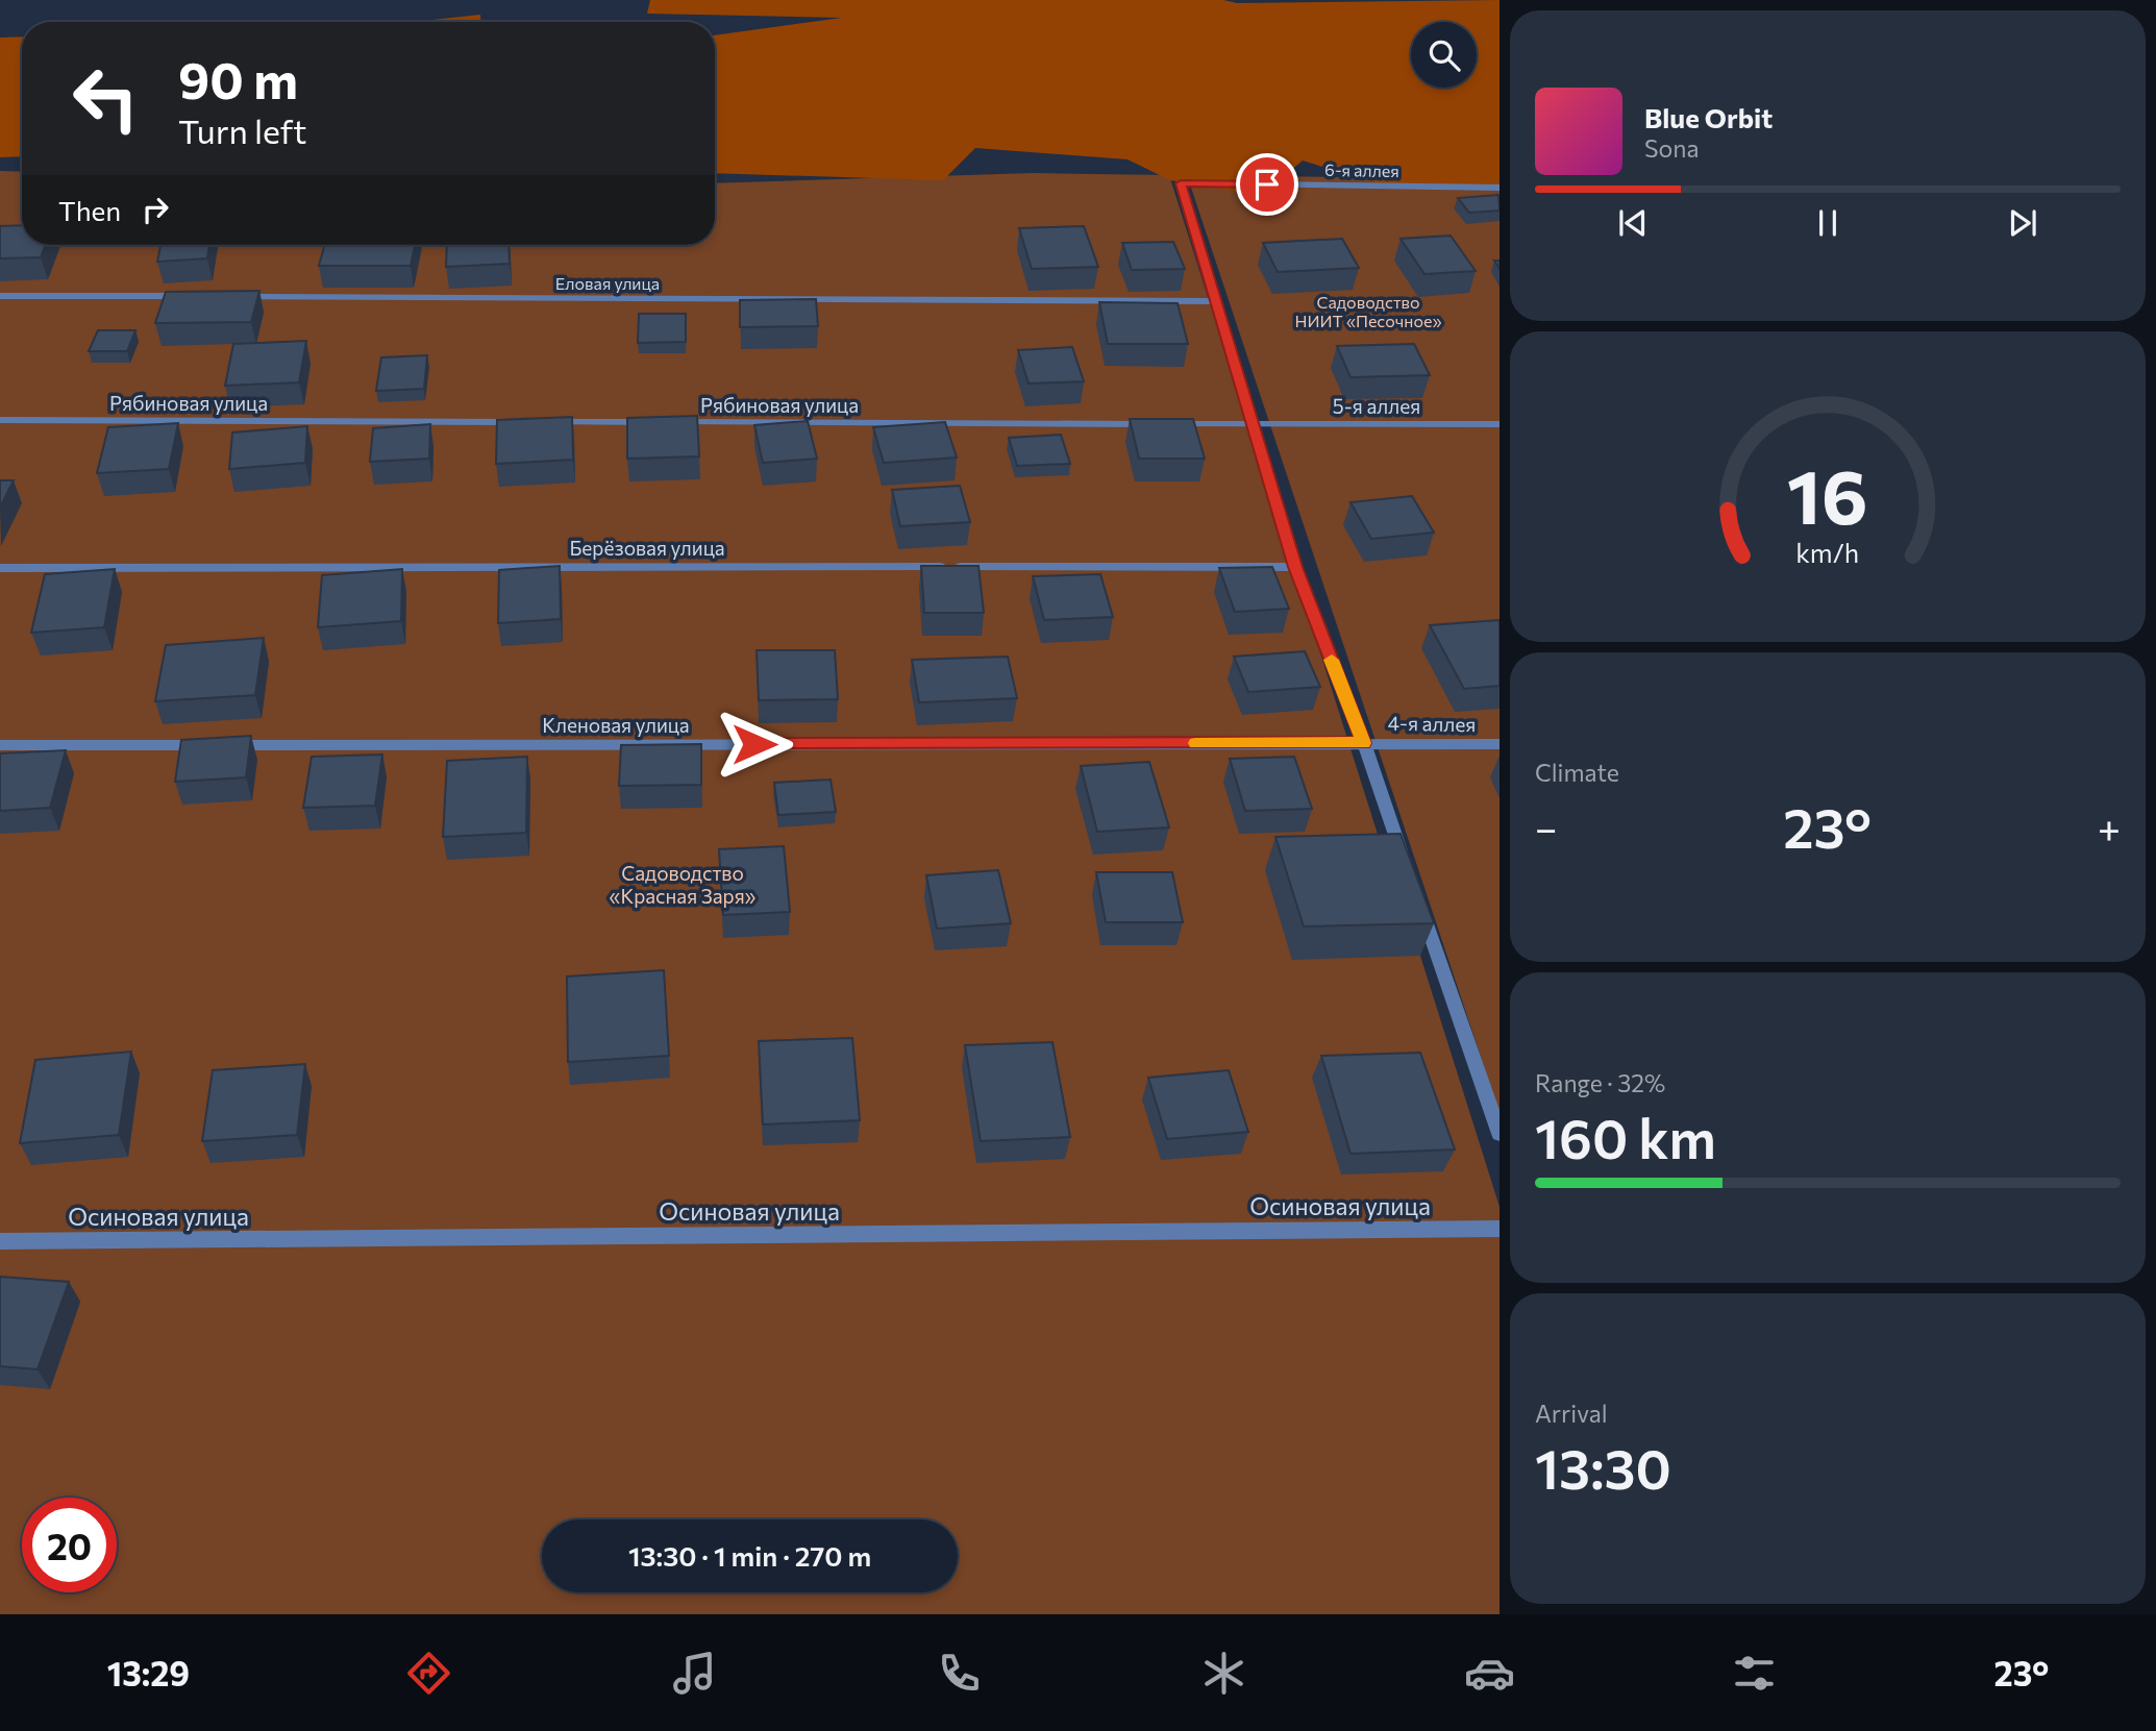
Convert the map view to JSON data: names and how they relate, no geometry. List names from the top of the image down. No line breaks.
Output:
{"streets":{"street":["6-я аллея","Еловая улица","Рябиновая улица","5-я аллея","Берёзовая улица","4-я аллея","Кленовая улица","Осиновая улица"]},"crossings":[["6-я аллея","Еловая улица"],["Рябиновая улица","5-я аллея"],["4-я аллея","Кленовая улица"]],"parks":["Садоводство НИИТ «Песочное»","Садоводство «Красная Заря»"],"page":{"turn":["90 m","Turn left"],"song":["Blue Orbit","Sona"],"then":"Then","tile":["Climate",["Range · 32%","160 km"],["Arrival","13:30"]],"heat":["−","23°","+"],"limit":"20","trip":"13:30 · 1 min · 270 m","tabs":["13:29","23°"],"gauge":["16","km/h"]}}
